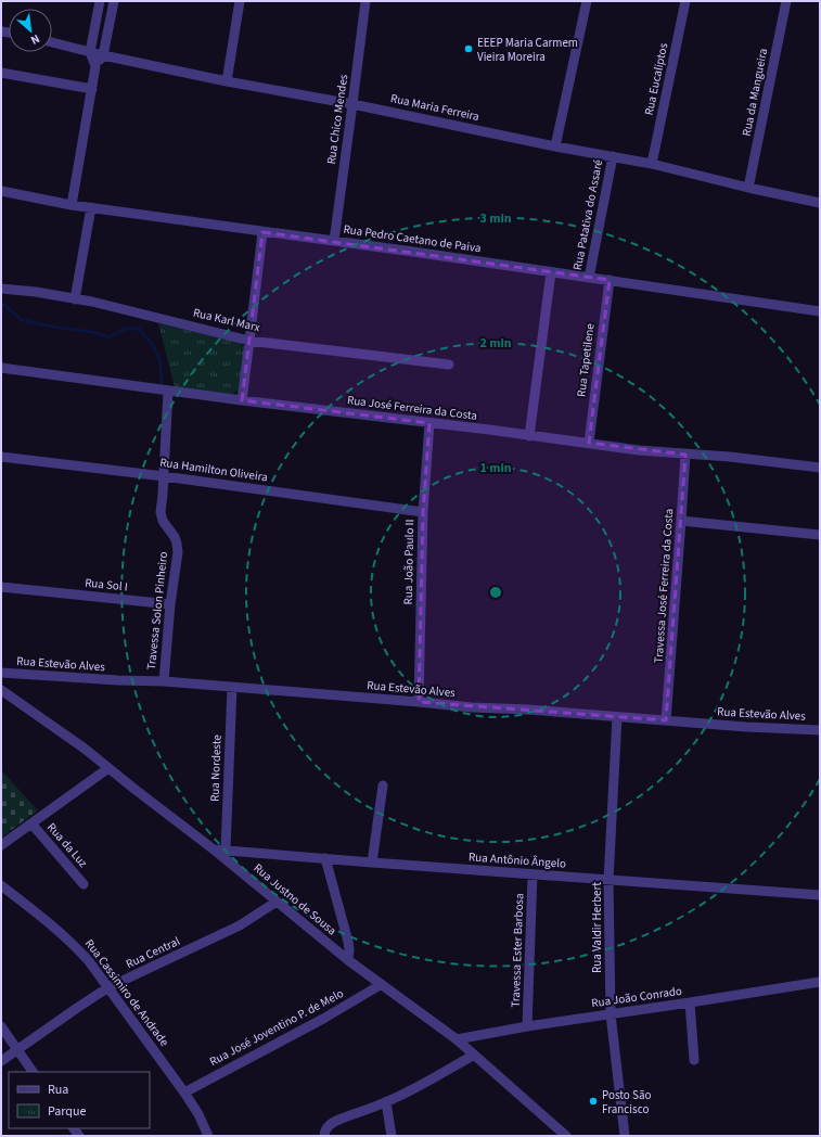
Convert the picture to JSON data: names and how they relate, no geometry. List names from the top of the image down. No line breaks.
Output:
{"streets":{"street":["Rua Eucaliptos","Rua da Mangueira","Rua Maria Ferreira","Rua Chico Mendes","Rua Patativa do Assaré","Rua Pedro Caetano de Paiva","Rua Karl Marx","Rua Tapetilene","Rua José Ferreira da Costa","Rua Hamilton Oliveira","Rua João Paulo II","Rua Sol I","Travessa José Ferreira da Costa","Travessa Solon Pinheiro","Rua Estevão Alves","Rua Nordeste","Rua da Luz","Rua Antônio Ângelo","Rua Justno de Sousa","Rua Valdir Herbert","Travessa Ester Barbosa","Rua Central","Rua Cassimiro de Andrade","Rua João Conrado","Rua José Joventino P. de Melo"]},"crossings":[["Rua Eucaliptos","Rua Maria Ferreira"],["Rua da Mangueira","Rua Maria Ferreira"],["Rua Maria Ferreira","Rua Chico Mendes"],["Rua Maria Ferreira","Rua Patativa do Assaré"],["Rua Chico Mendes","Rua Pedro Caetano de Paiva"],["Rua Patativa do Assaré","Rua Pedro Caetano de Paiva"],["Rua Pedro Caetano de Paiva","Rua Tapetilene"],["Rua Tapetilene","Rua José Ferreira da Costa"],["Rua José Ferreira da Costa","Rua João Paulo II"],["Rua José Ferreira da Costa","Travessa José Ferreira da Costa"],["Rua José Ferreira da Costa","Travessa Solon Pinheiro"],["Rua Hamilton Oliveira","Rua João Paulo II"],["Rua Hamilton Oliveira","Travessa Solon Pinheiro"],["Rua João Paulo II","Rua Estevão Alves"],["Rua Sol I","Travessa Solon Pinheiro"],["Travessa José Ferreira da Costa","Rua Estevão Alves"],["Travessa Solon Pinheiro","Rua Estevão Alves"],["Rua Estevão Alves","Rua Nordeste"],["Rua Estevão Alves","Rua Valdir Herbert"],["Rua Nordeste","Rua Antônio Ângelo"],["Rua Antônio Ângelo","Rua Justno de Sousa"],["Rua Antônio Ângelo","Rua Valdir Herbert"],["Rua Antônio Ângelo","Travessa Ester Barbosa"],["Rua Justno de Sousa","Rua Central"],["Rua Justno de Sousa","Rua João Conrado"],["Rua Justno de Sousa","Rua José Joventino P. de Melo"],["Rua Valdir Herbert","Rua João Conrado"],["Travessa Ester Barbosa","Rua João Conrado"],["Rua Central","Rua Cassimiro de Andrade"],["Rua Cassimiro de Andrade","Rua José Joventino P. de Melo"]],"places":["EEEP Maria Carmem Vieira Moreira","Posto São Francisco"],"legend":["Rua","Parque"],"north":"bottom right","rings":["3 min","2 min","1 min"]}
